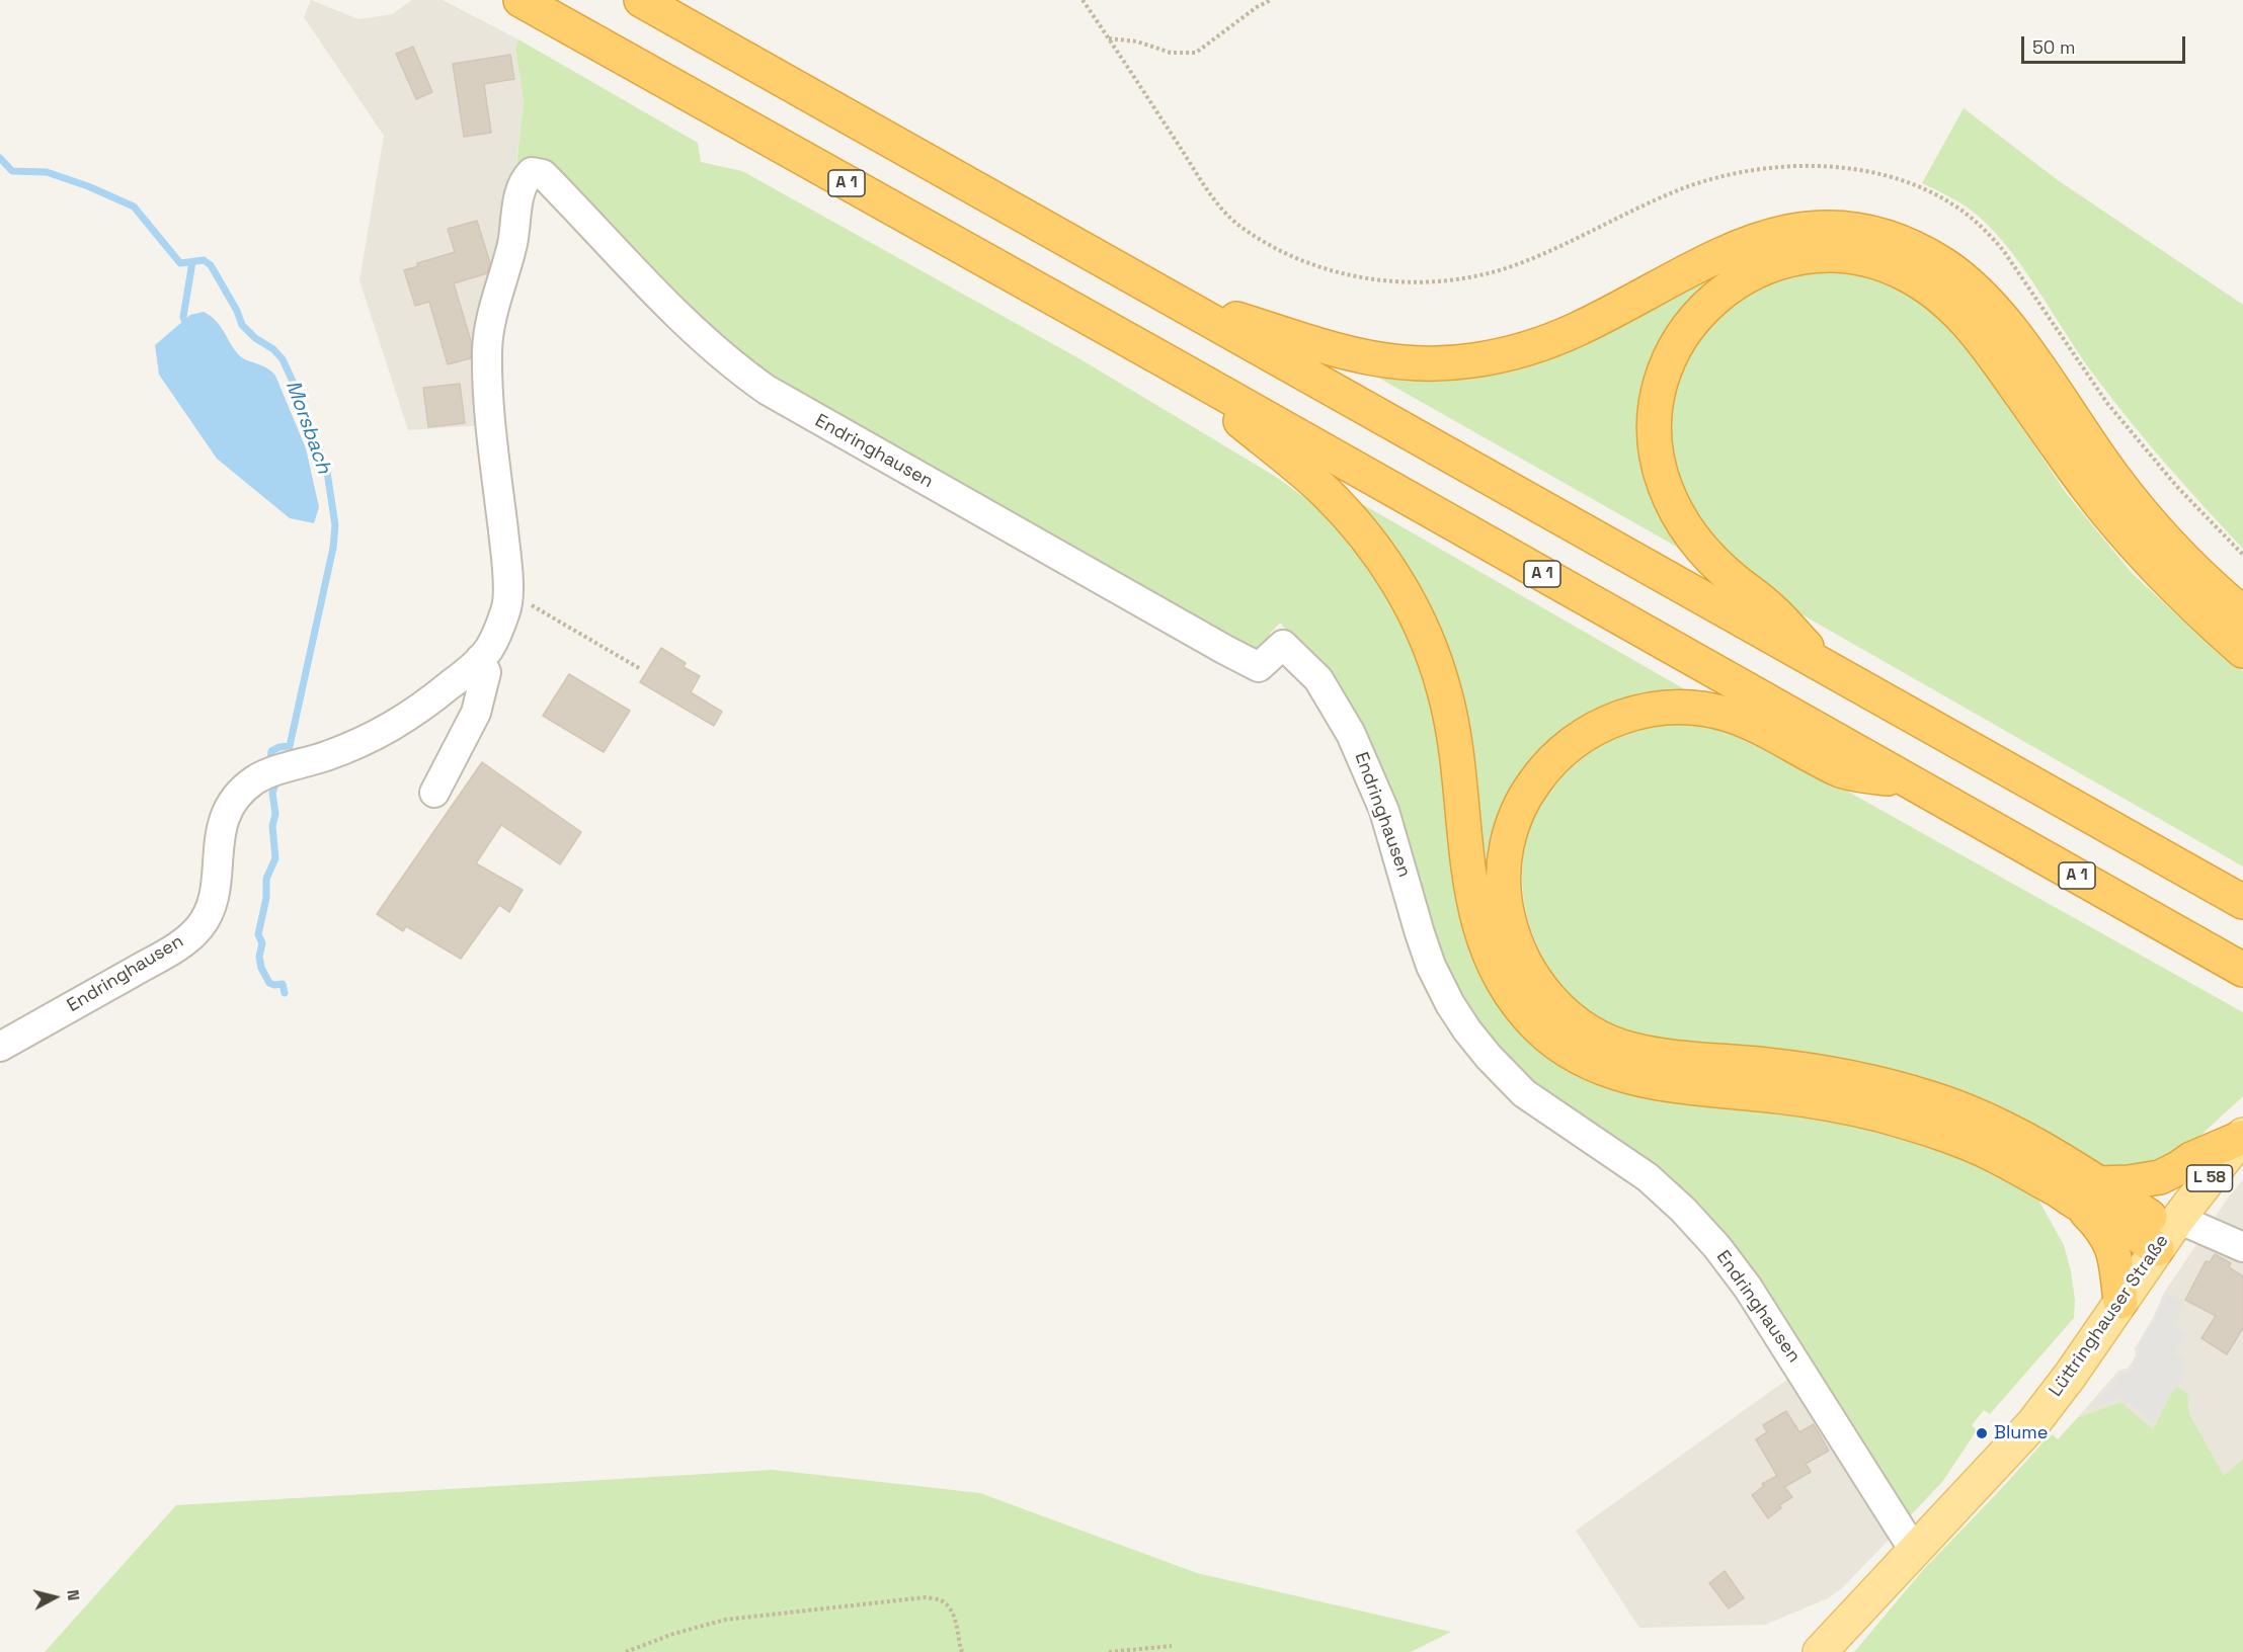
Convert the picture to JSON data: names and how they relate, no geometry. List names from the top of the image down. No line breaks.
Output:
{"streets":{"highway":["A 1"],"main road":["L 58","Lüttringhauser Straße"],"street":["Endringhausen"]},"crossings":[["Endringhausen","Lüttringhauser Straße"]],"water":["Morsbach"],"places":["Blume"],"scale_bar":"50 m","north":"right"}
